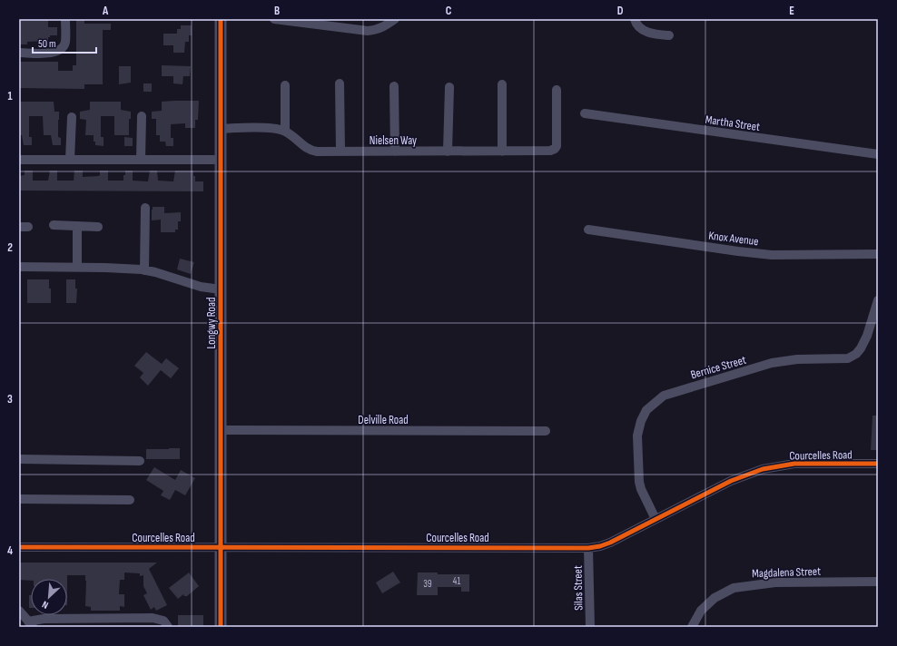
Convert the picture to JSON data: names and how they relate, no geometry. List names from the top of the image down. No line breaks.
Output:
{"streets":{"street":["Martha Street","Nielsen Way","Knox Avenue","Longwy Road","Bernice Street","Delville Road","Courcelles Road","Magdalena Street","Silas Street"]},"crossings":[["Nielsen Way","Longwy Road"],["Longwy Road","Delville Road"],["Longwy Road","Courcelles Road"],["Bernice Street","Courcelles Road"],["Courcelles Road","Silas Street"]],"house_numbers":["41","39"],"scale_bar":"50 m","north":"bottom left","grid":{"columns":["A","B","C","D","E"],"rows":["1","2","3","4"]}}
